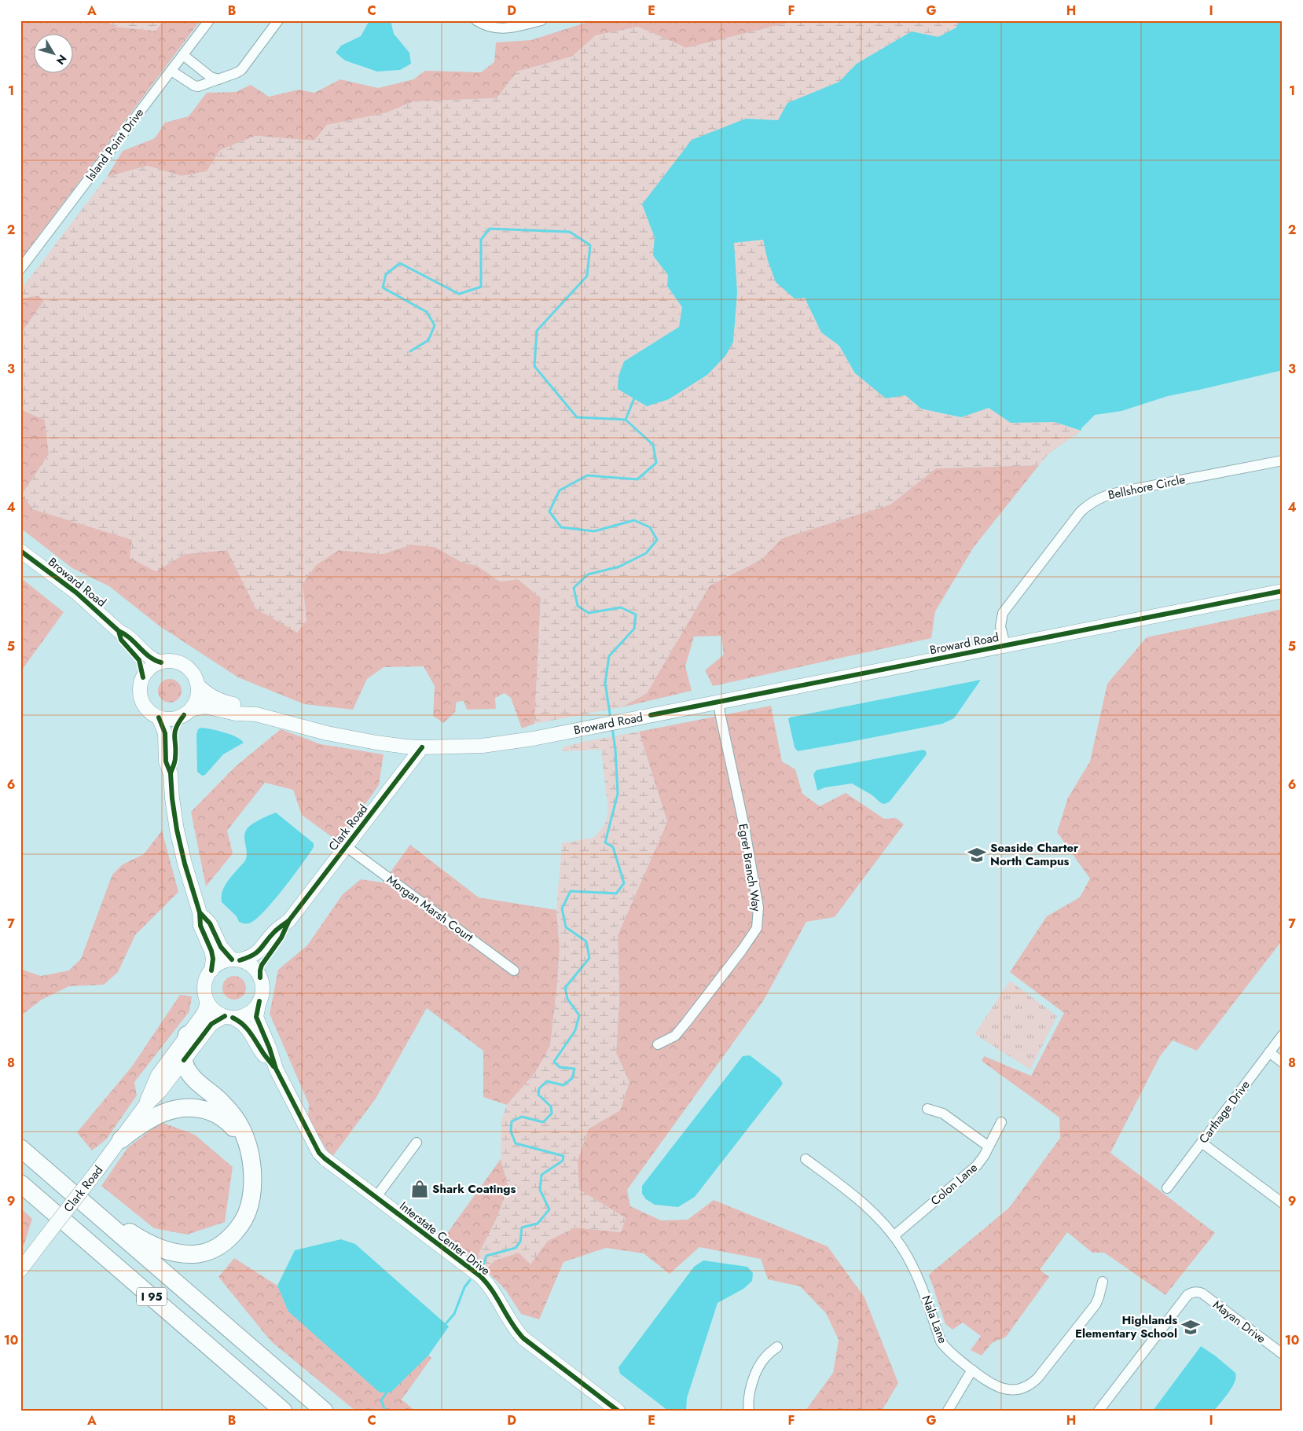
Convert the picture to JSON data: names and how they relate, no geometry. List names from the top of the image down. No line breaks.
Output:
{"streets":{"highway":["I 95"],"street":["Island Point Drive","Bellshore Circle","Broward Road","Clark Road","Egret Branch Way","Morgan Marsh Court","Carthage Drive","Colon Lane","Interstate Center Drive","Nala Lane","Mayan Drive"]},"crossings":[["Bellshore Circle","Broward Road"],["Broward Road","Clark Road"],["Broward Road","Egret Branch Way"],["Clark Road","Morgan Marsh Court"],["Clark Road","Interstate Center Drive"],["Colon Lane","Nala Lane"]],"places":{"school or university":["Seaside Charter North Campus","Highlands Elementary School"],"shop":["Shark Coatings"]},"north":"bottom right","grid":{"columns":["A","B","C","D","E","F","G","H","I"],"rows":["1","2","3","4","5","6","7","8","9","10"]}}
